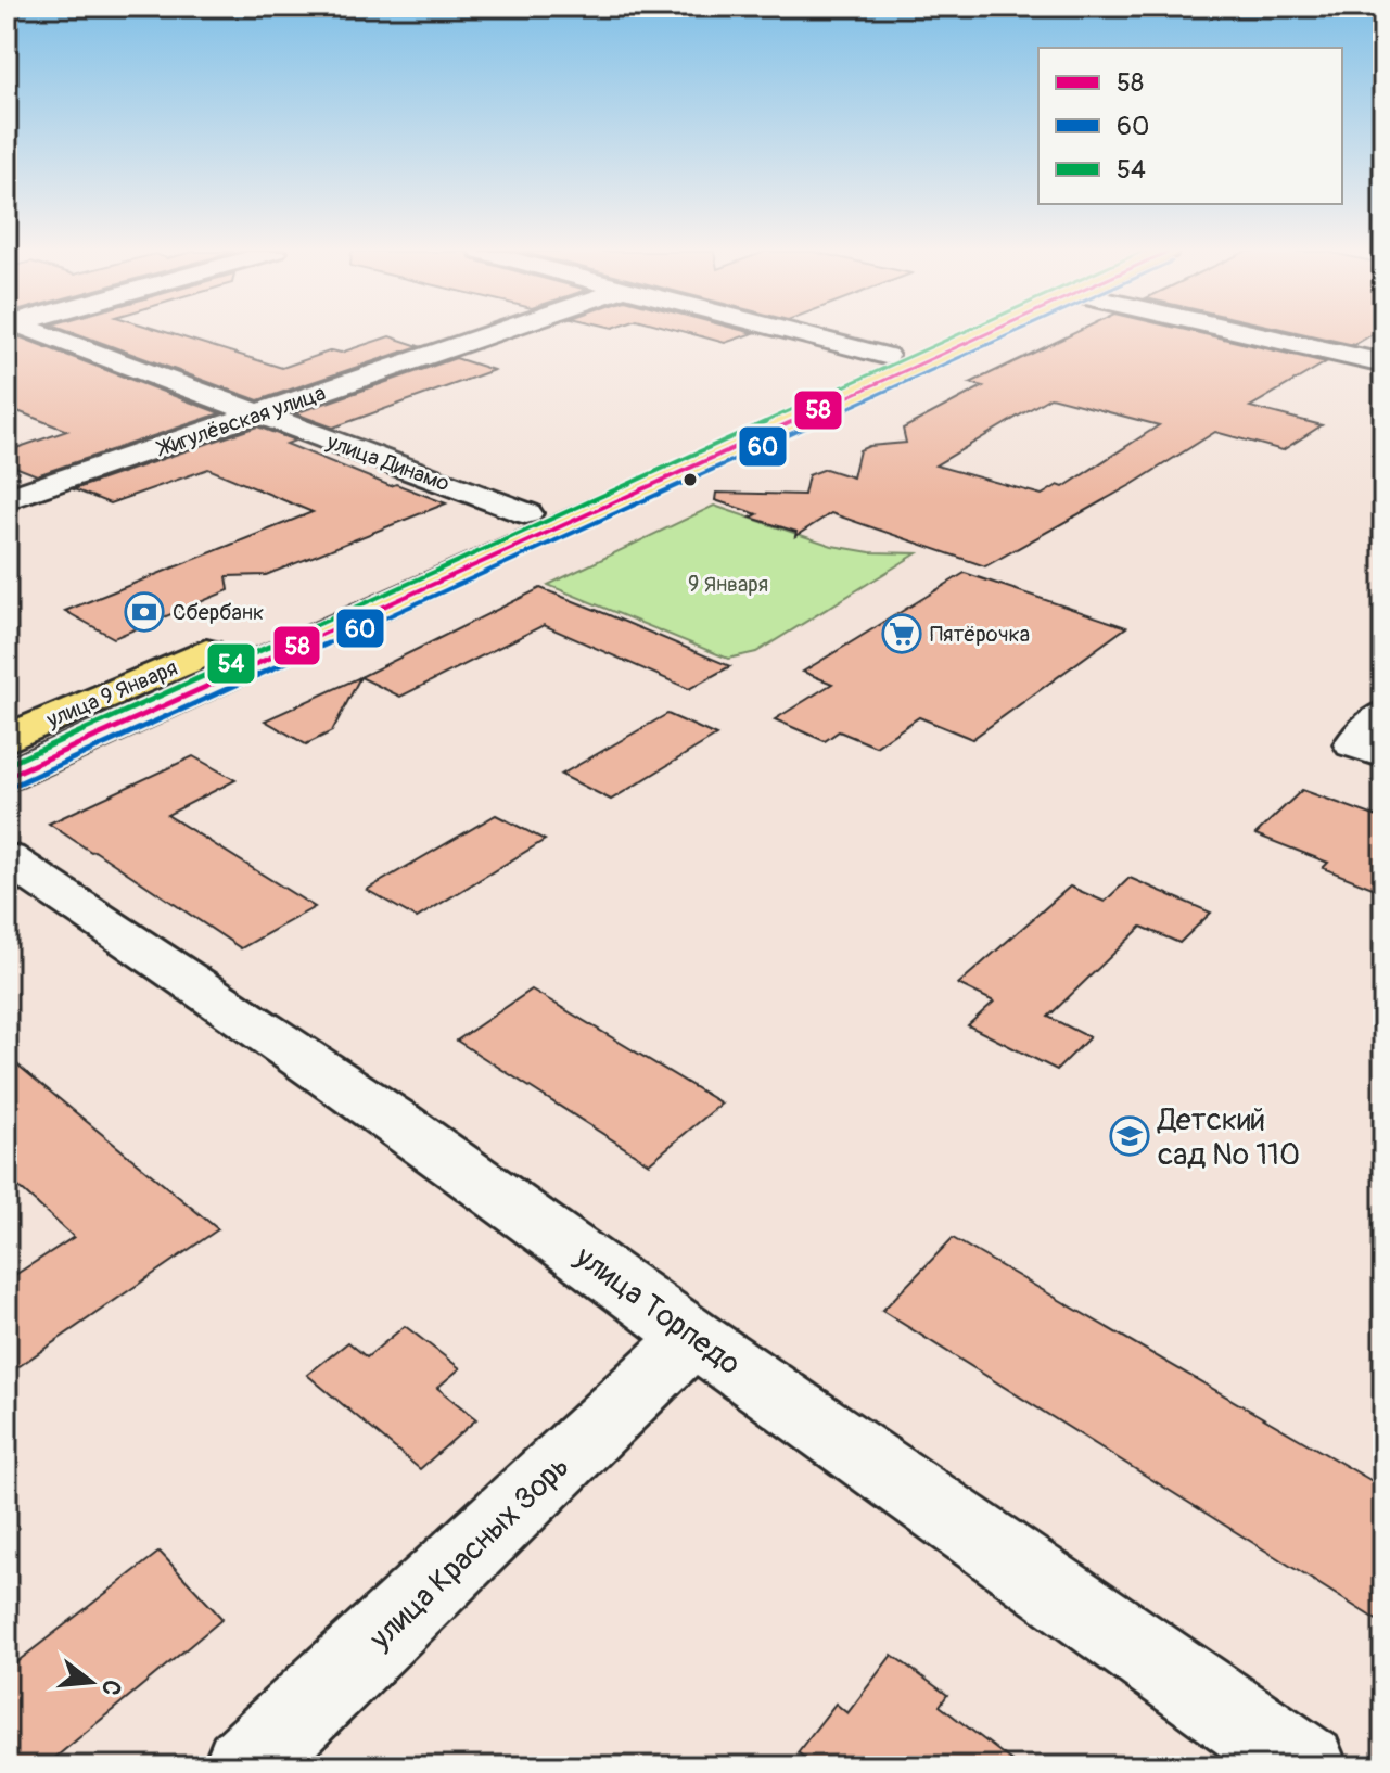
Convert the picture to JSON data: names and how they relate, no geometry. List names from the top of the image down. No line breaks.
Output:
{"streets":{"main road":["улица 9 Января"],"street":["Жигулёвская улица","улица Динамо","улица Торпедо","улица Красных Зорь"]},"crossings":[["Жигулёвская улица","улица Динамо"],["улица Динамо","улица 9 Января"],["улица Торпедо","улица Красных Зорь"]],"parks":["9 Января"],"places":{"bank":["Сбербанк"],"supermarket":["Пятёрочка"],"school or university":["Детский сад № 110"]},"lines":["transit line 58","transit line 60","transit line 54"],"legend":["58","60","54"],"north":"right"}
